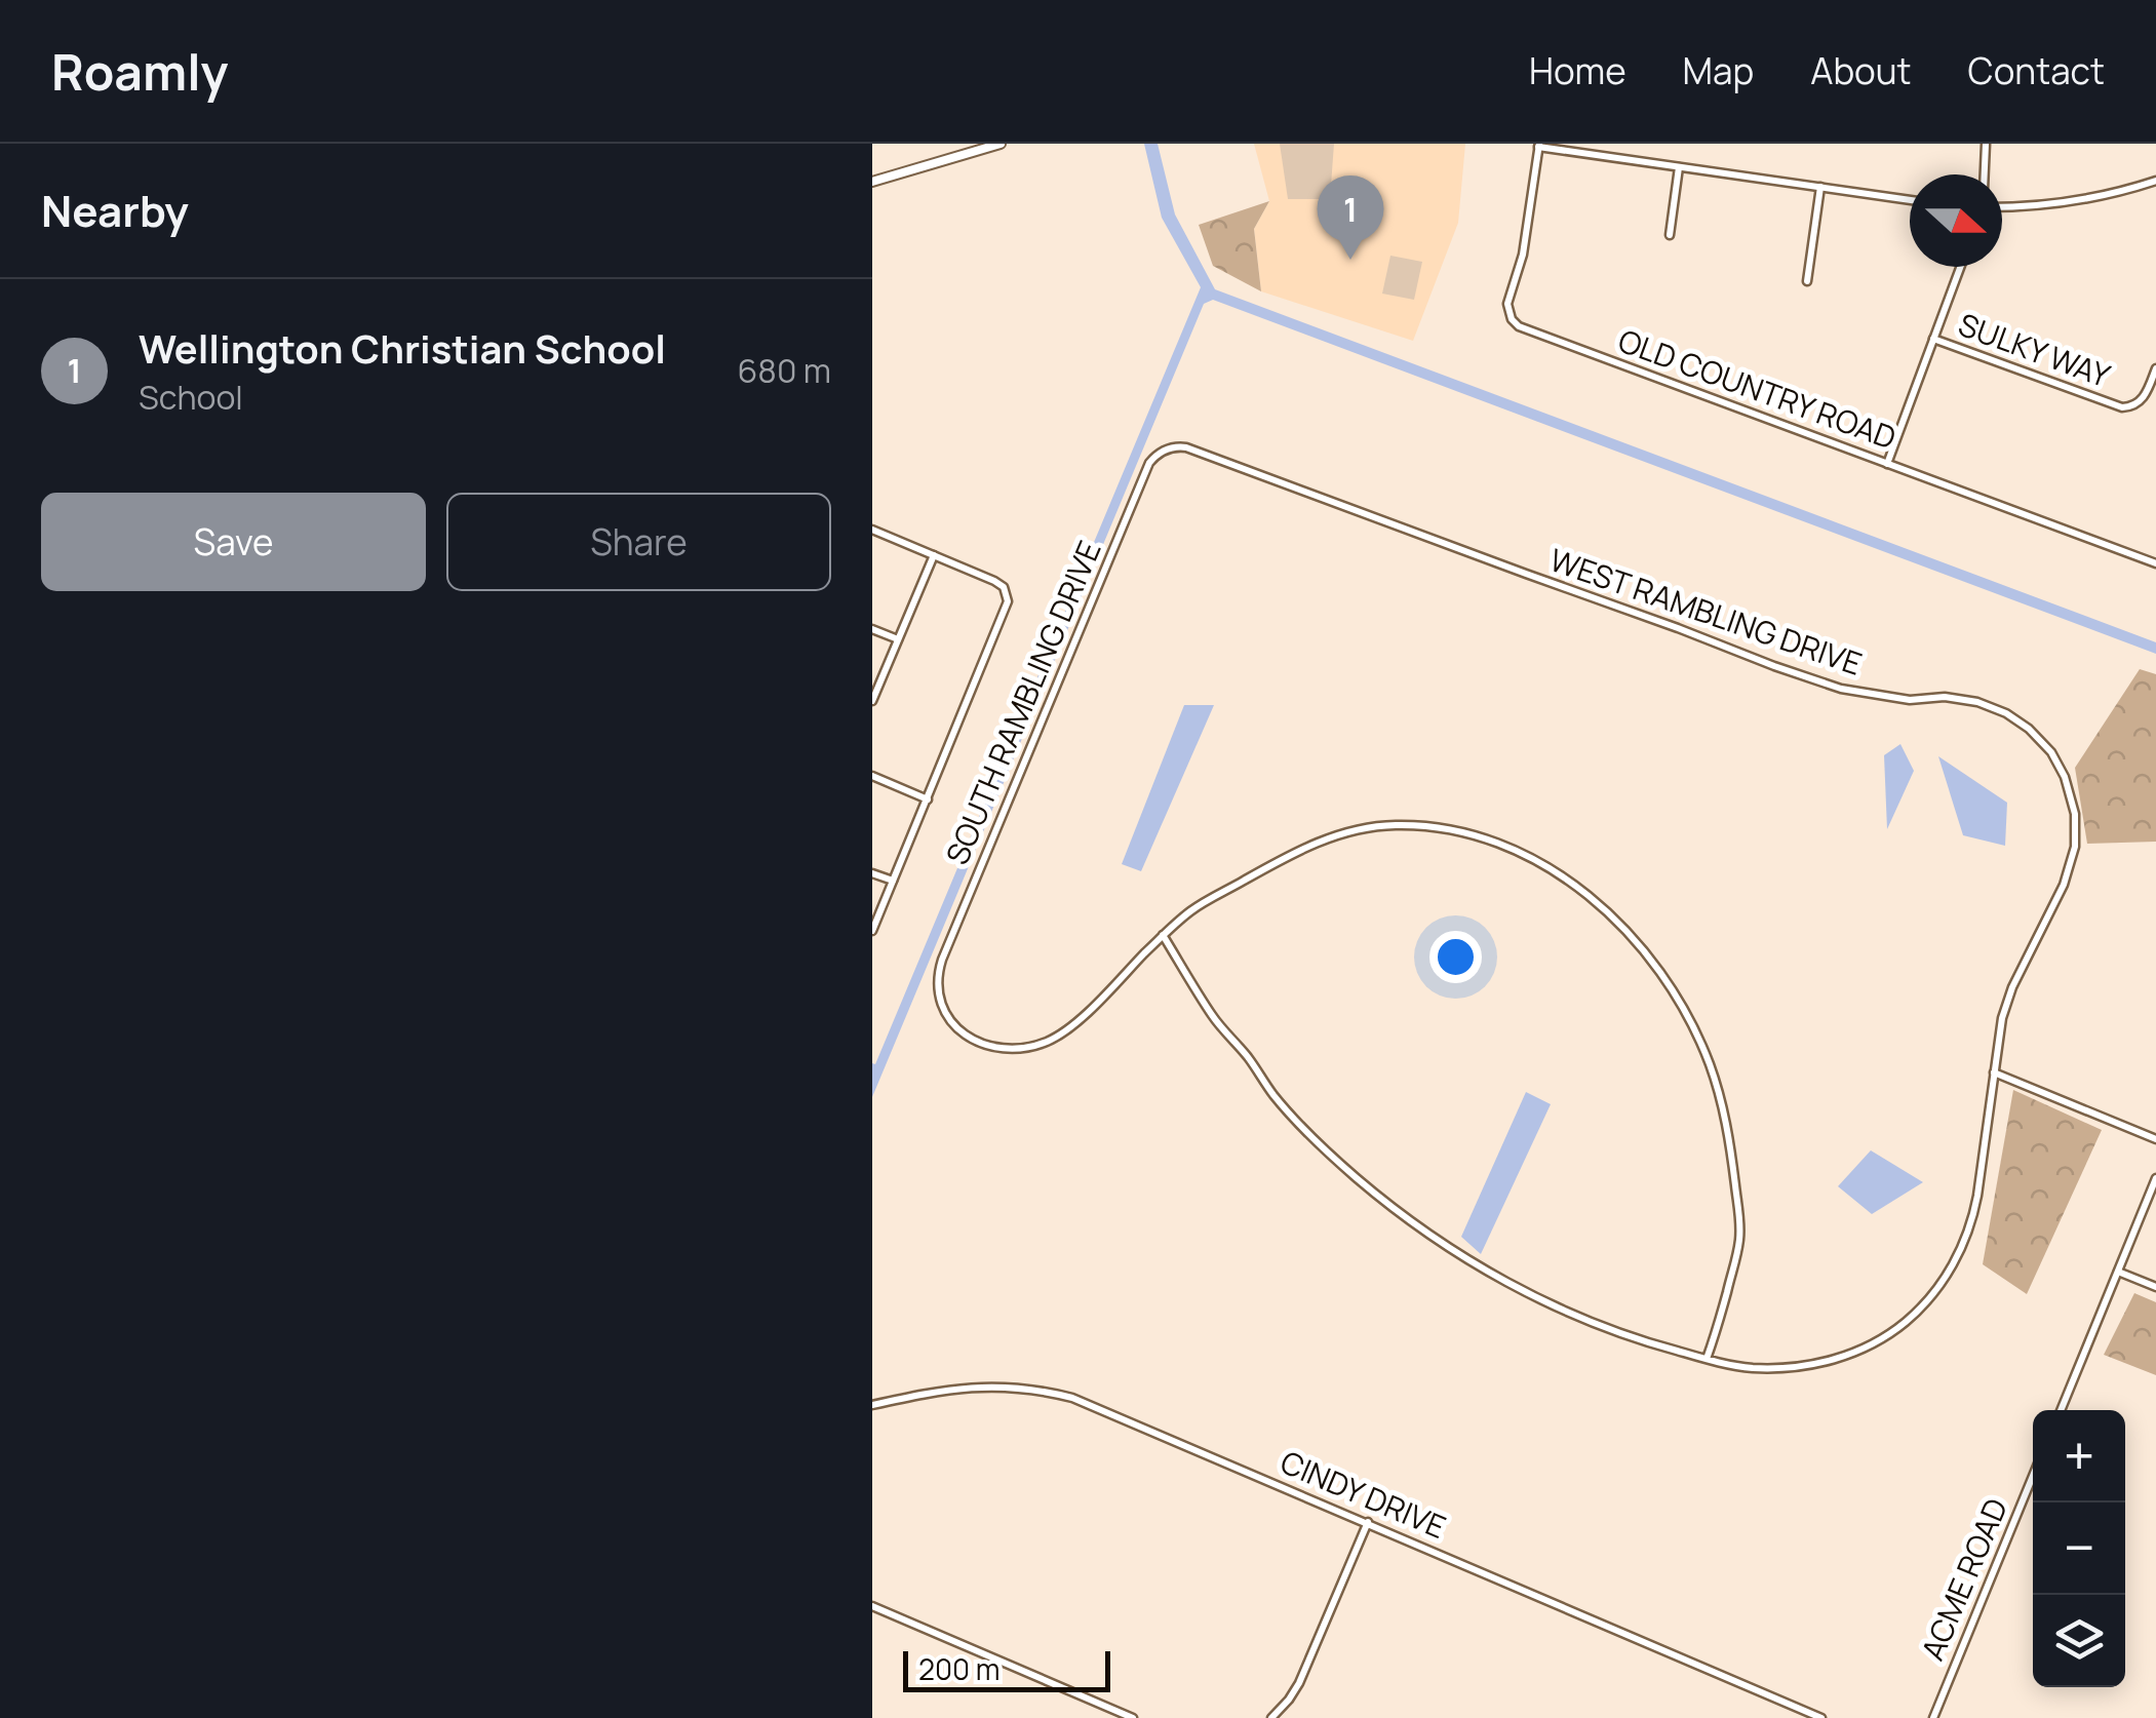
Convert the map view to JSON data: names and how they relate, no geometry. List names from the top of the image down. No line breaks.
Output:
{"streets":{"street":["SULKY WAY","OLD COUNTRY ROAD","WEST RAMBLING DRIVE","SOUTH RAMBLING DRIVE","CINDY DRIVE","ACME ROAD"]},"crossings":[["WEST RAMBLING DRIVE","SOUTH RAMBLING DRIVE"]],"scale_bar":"200 m","north":"right","page":{"header":"Roamly","nav":["Home","Map","About","Contact"],"heading":"Nearby","pins":"1","list":[{"mark":"1","name":"Wellington Christian School","note":"School","value":"680 m"}],"buttons":["Save","Share"],"map_buttons":["+","−"],"scale":"200 m"}}
